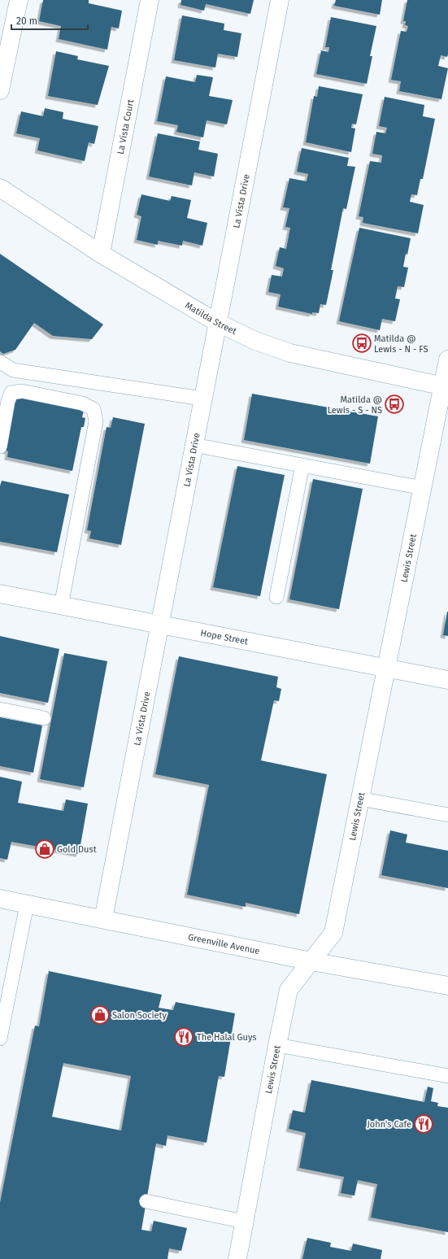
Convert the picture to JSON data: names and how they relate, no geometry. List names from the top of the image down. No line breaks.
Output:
{"streets":{"street":["La Vista Court","La Vista Drive","Matilda Street","Lewis Street","Hope Street","Greenville Avenue"]},"crossings":[["La Vista Court","Matilda Street"],["La Vista Drive","Matilda Street"],["La Vista Drive","Hope Street"],["La Vista Drive","Greenville Avenue"],["Matilda Street","Lewis Street"],["Lewis Street","Hope Street"],["Lewis Street","Greenville Avenue"]],"places":{"bus stop":["Matilda @ Lewis - N - FS","Matilda @ Lewis - S - NS"],"shop":["Gold Dust","Salon Society"],"restaurant":["The Halal Guys","John's Cafe"]},"scale_bar":"20 m"}
